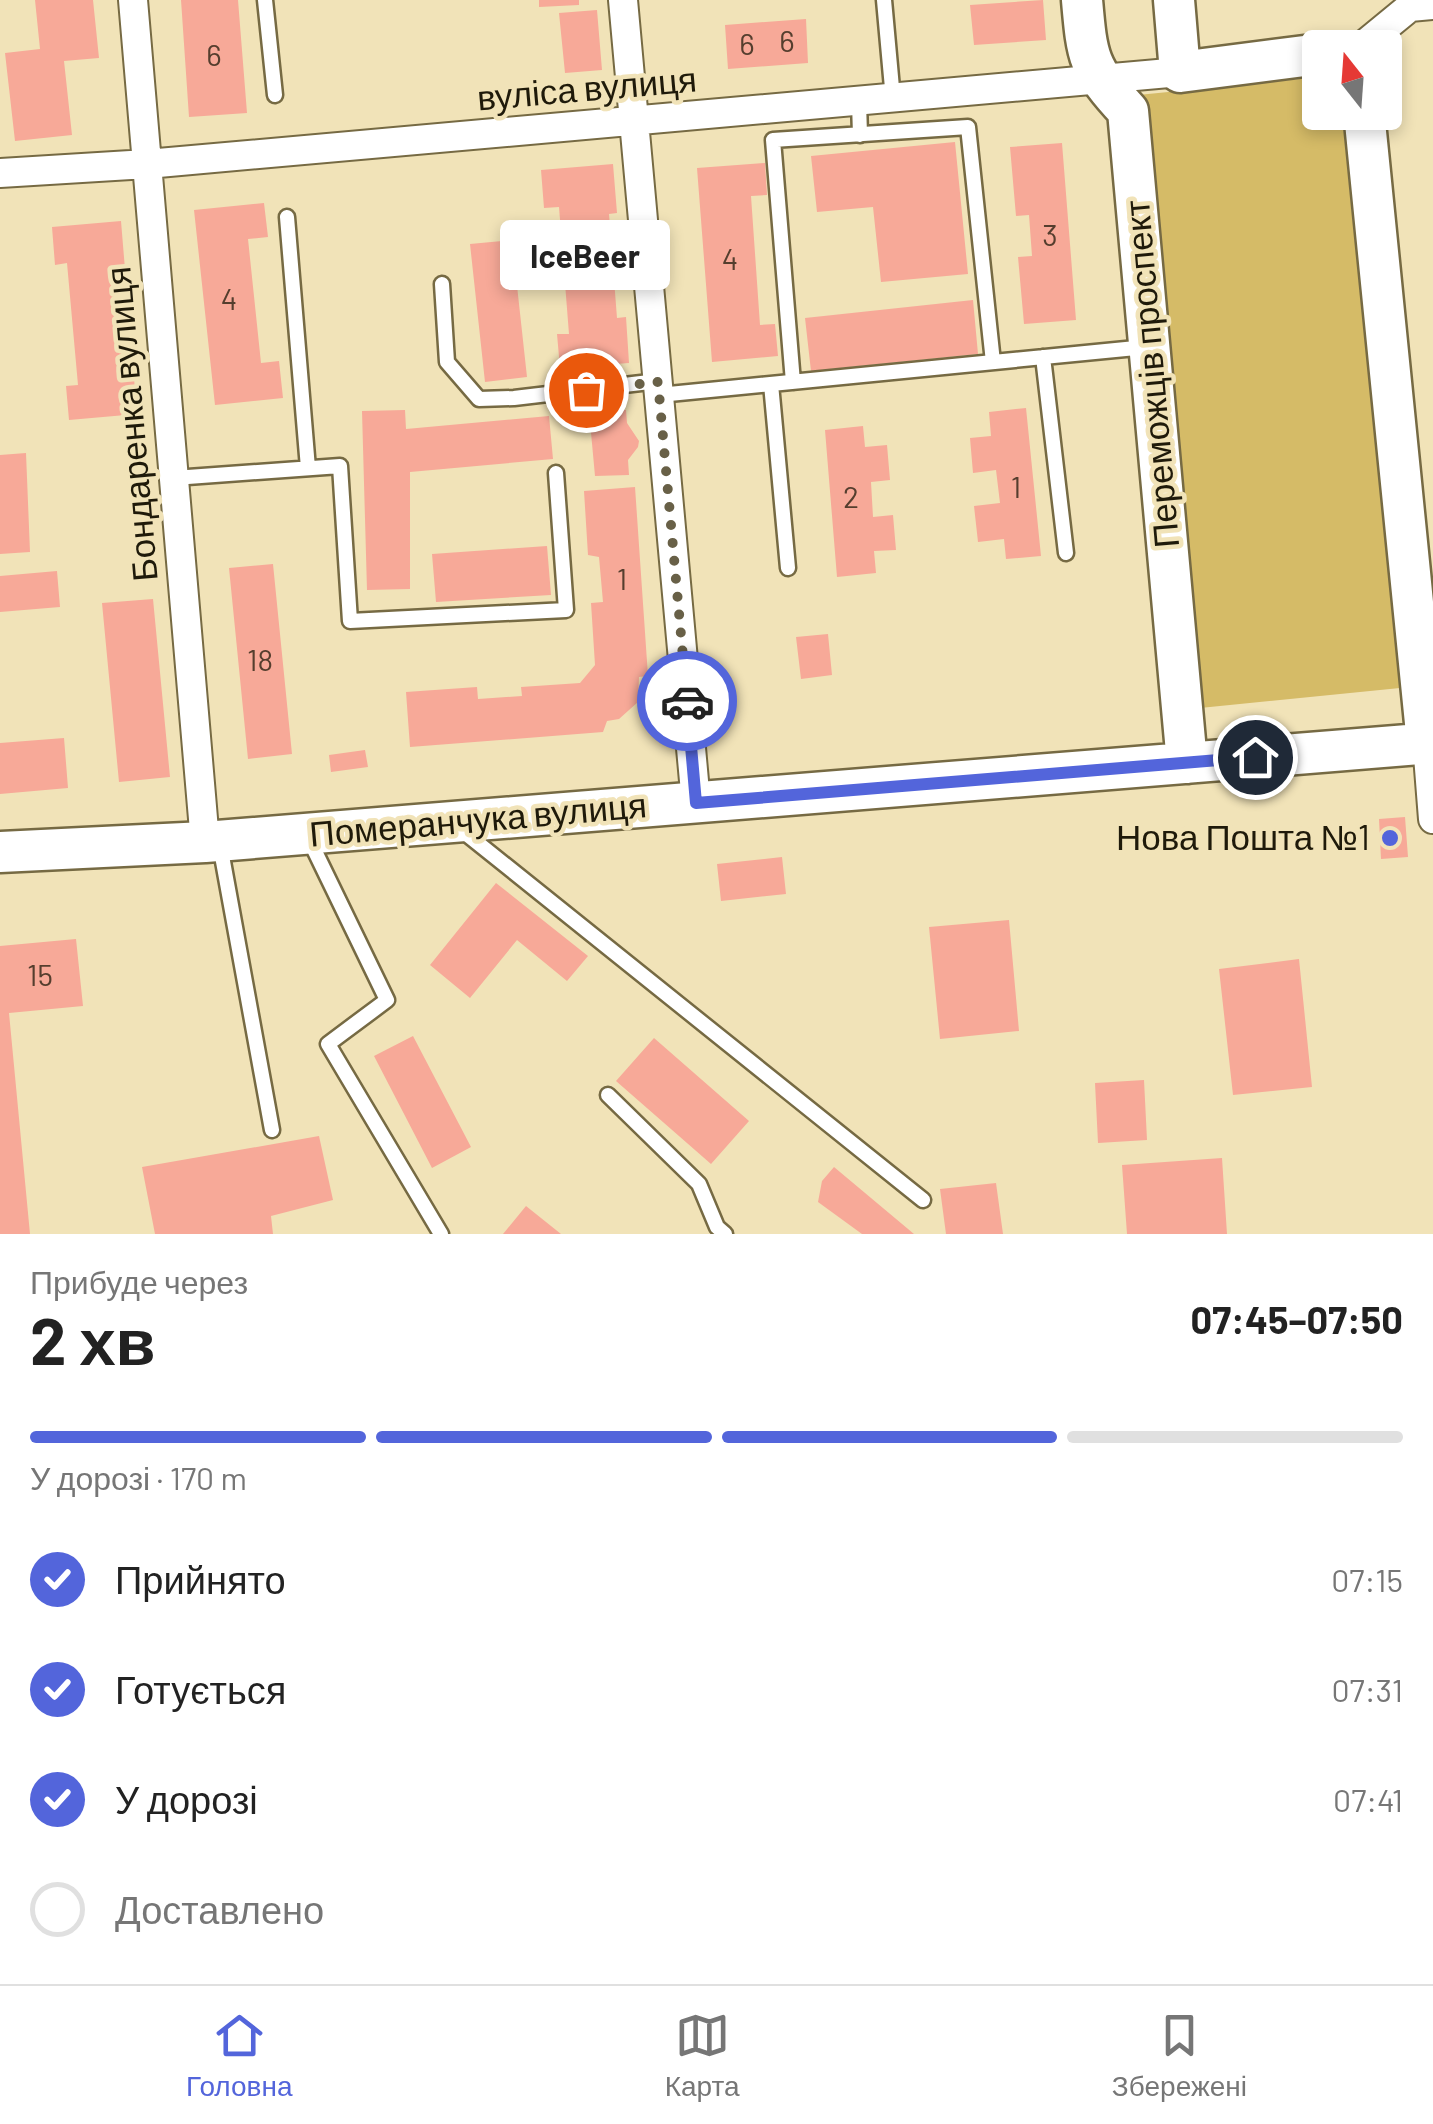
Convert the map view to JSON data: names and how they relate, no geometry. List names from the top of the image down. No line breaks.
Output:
{"streets":{"street":["вуліса вулиця","Переможців проспект","Бондаренка вулиця","Померанчука вулиця"]},"crossings":[["вуліса вулиця","Переможців проспект"],["вуліса вулиця","Бондаренка вулиця"],["Переможців проспект","Померанчука вулиця"],["Бондаренка вулиця","Померанчука вулиця"]],"places":["IceBeer","Нова Пошта №1"],"house_numbers":["6","6","6","3","4","4","1","2","1","18","15"],"north":"top","page":{"bubble":"IceBeer","heading":["2 хв","Прибуде через","07:45–07:50"],"bar":"У дорозі · 170 m","list":[["Прийнято","07:15"],["Готується","07:31"],["У дорозі","07:41"],"Доставлено"],"tabs":["Головна","Карта","Збережені"]}}
